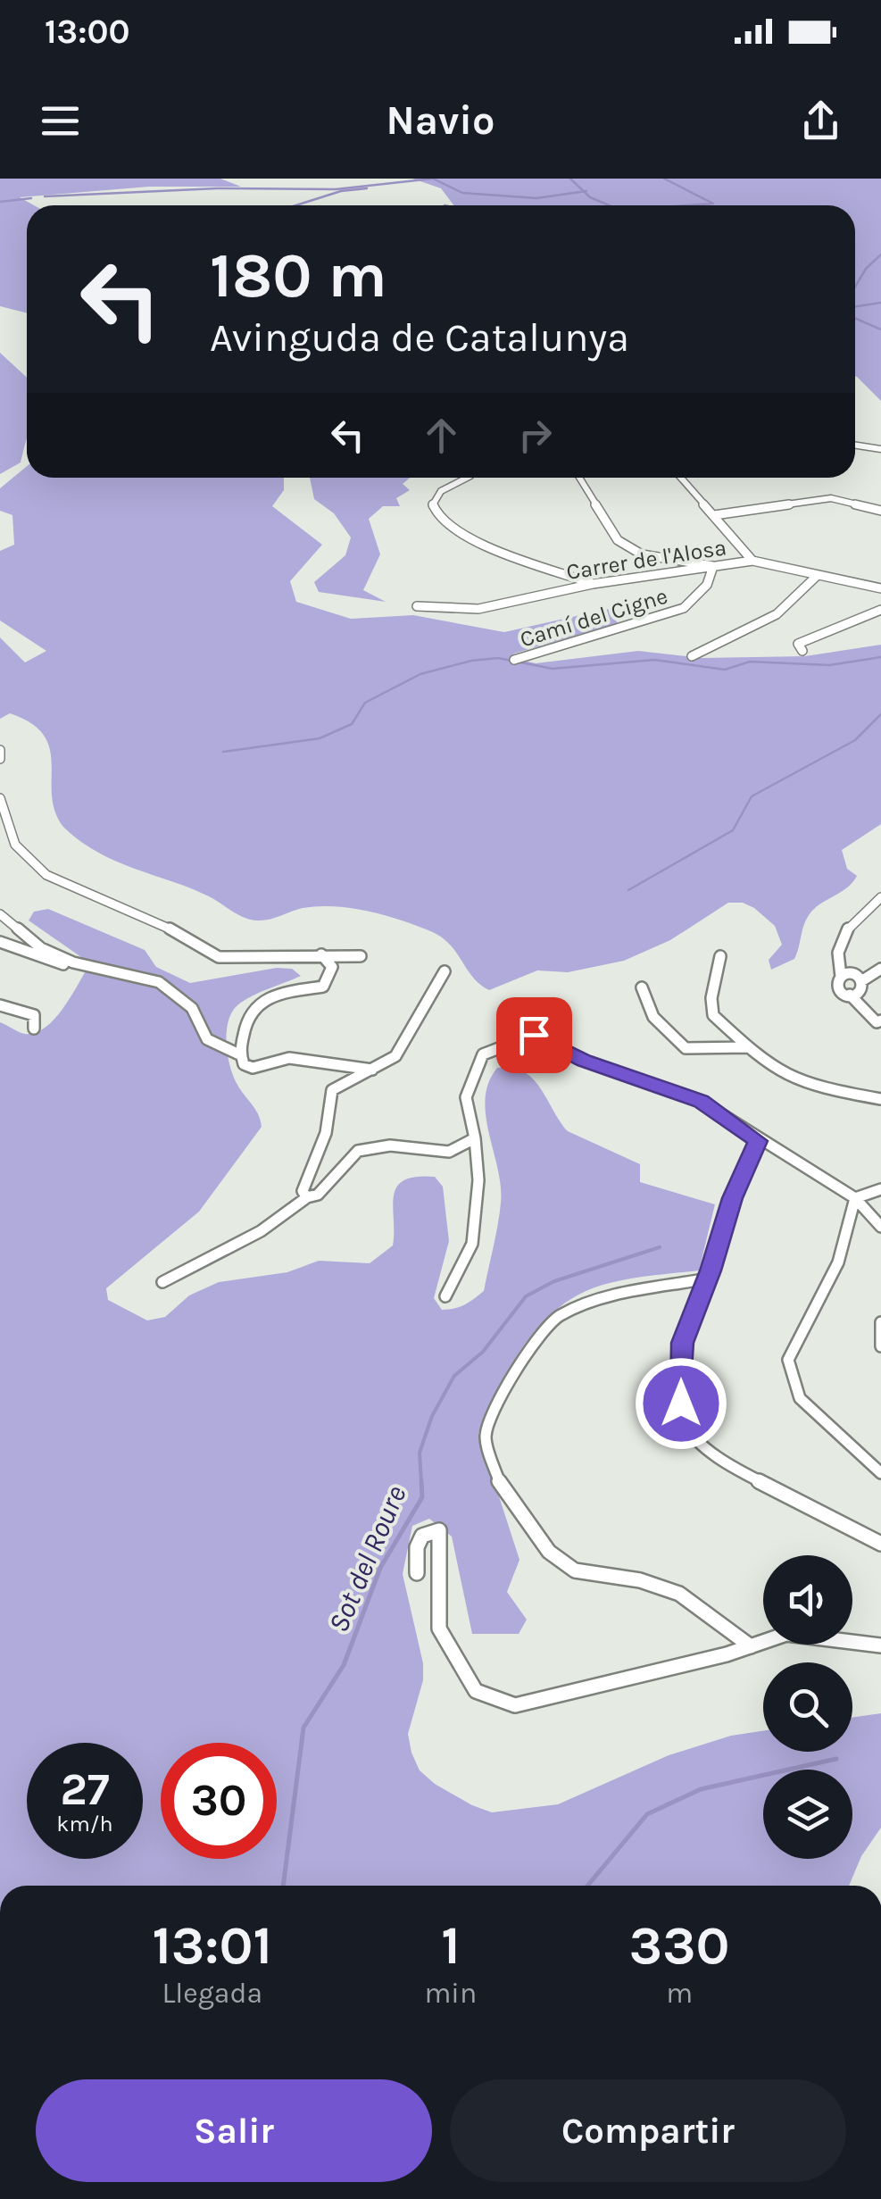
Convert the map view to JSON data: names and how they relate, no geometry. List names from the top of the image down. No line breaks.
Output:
{"streets":{"street":["Carrer de l'Alosa","Camí del Cigne"]},"crossings":[["Carrer de l'Alosa","Camí del Cigne"]],"water":["Sot del Roure"],"page":{"status":"13:00","header":"Navio","turn":["180 m","Avinguda de Catalunya"],"speed":"27 km/h","limit":"30","eta":["13:01","Llegada","1","min","330","m"],"buttons":["Salir","Compartir"]}}
